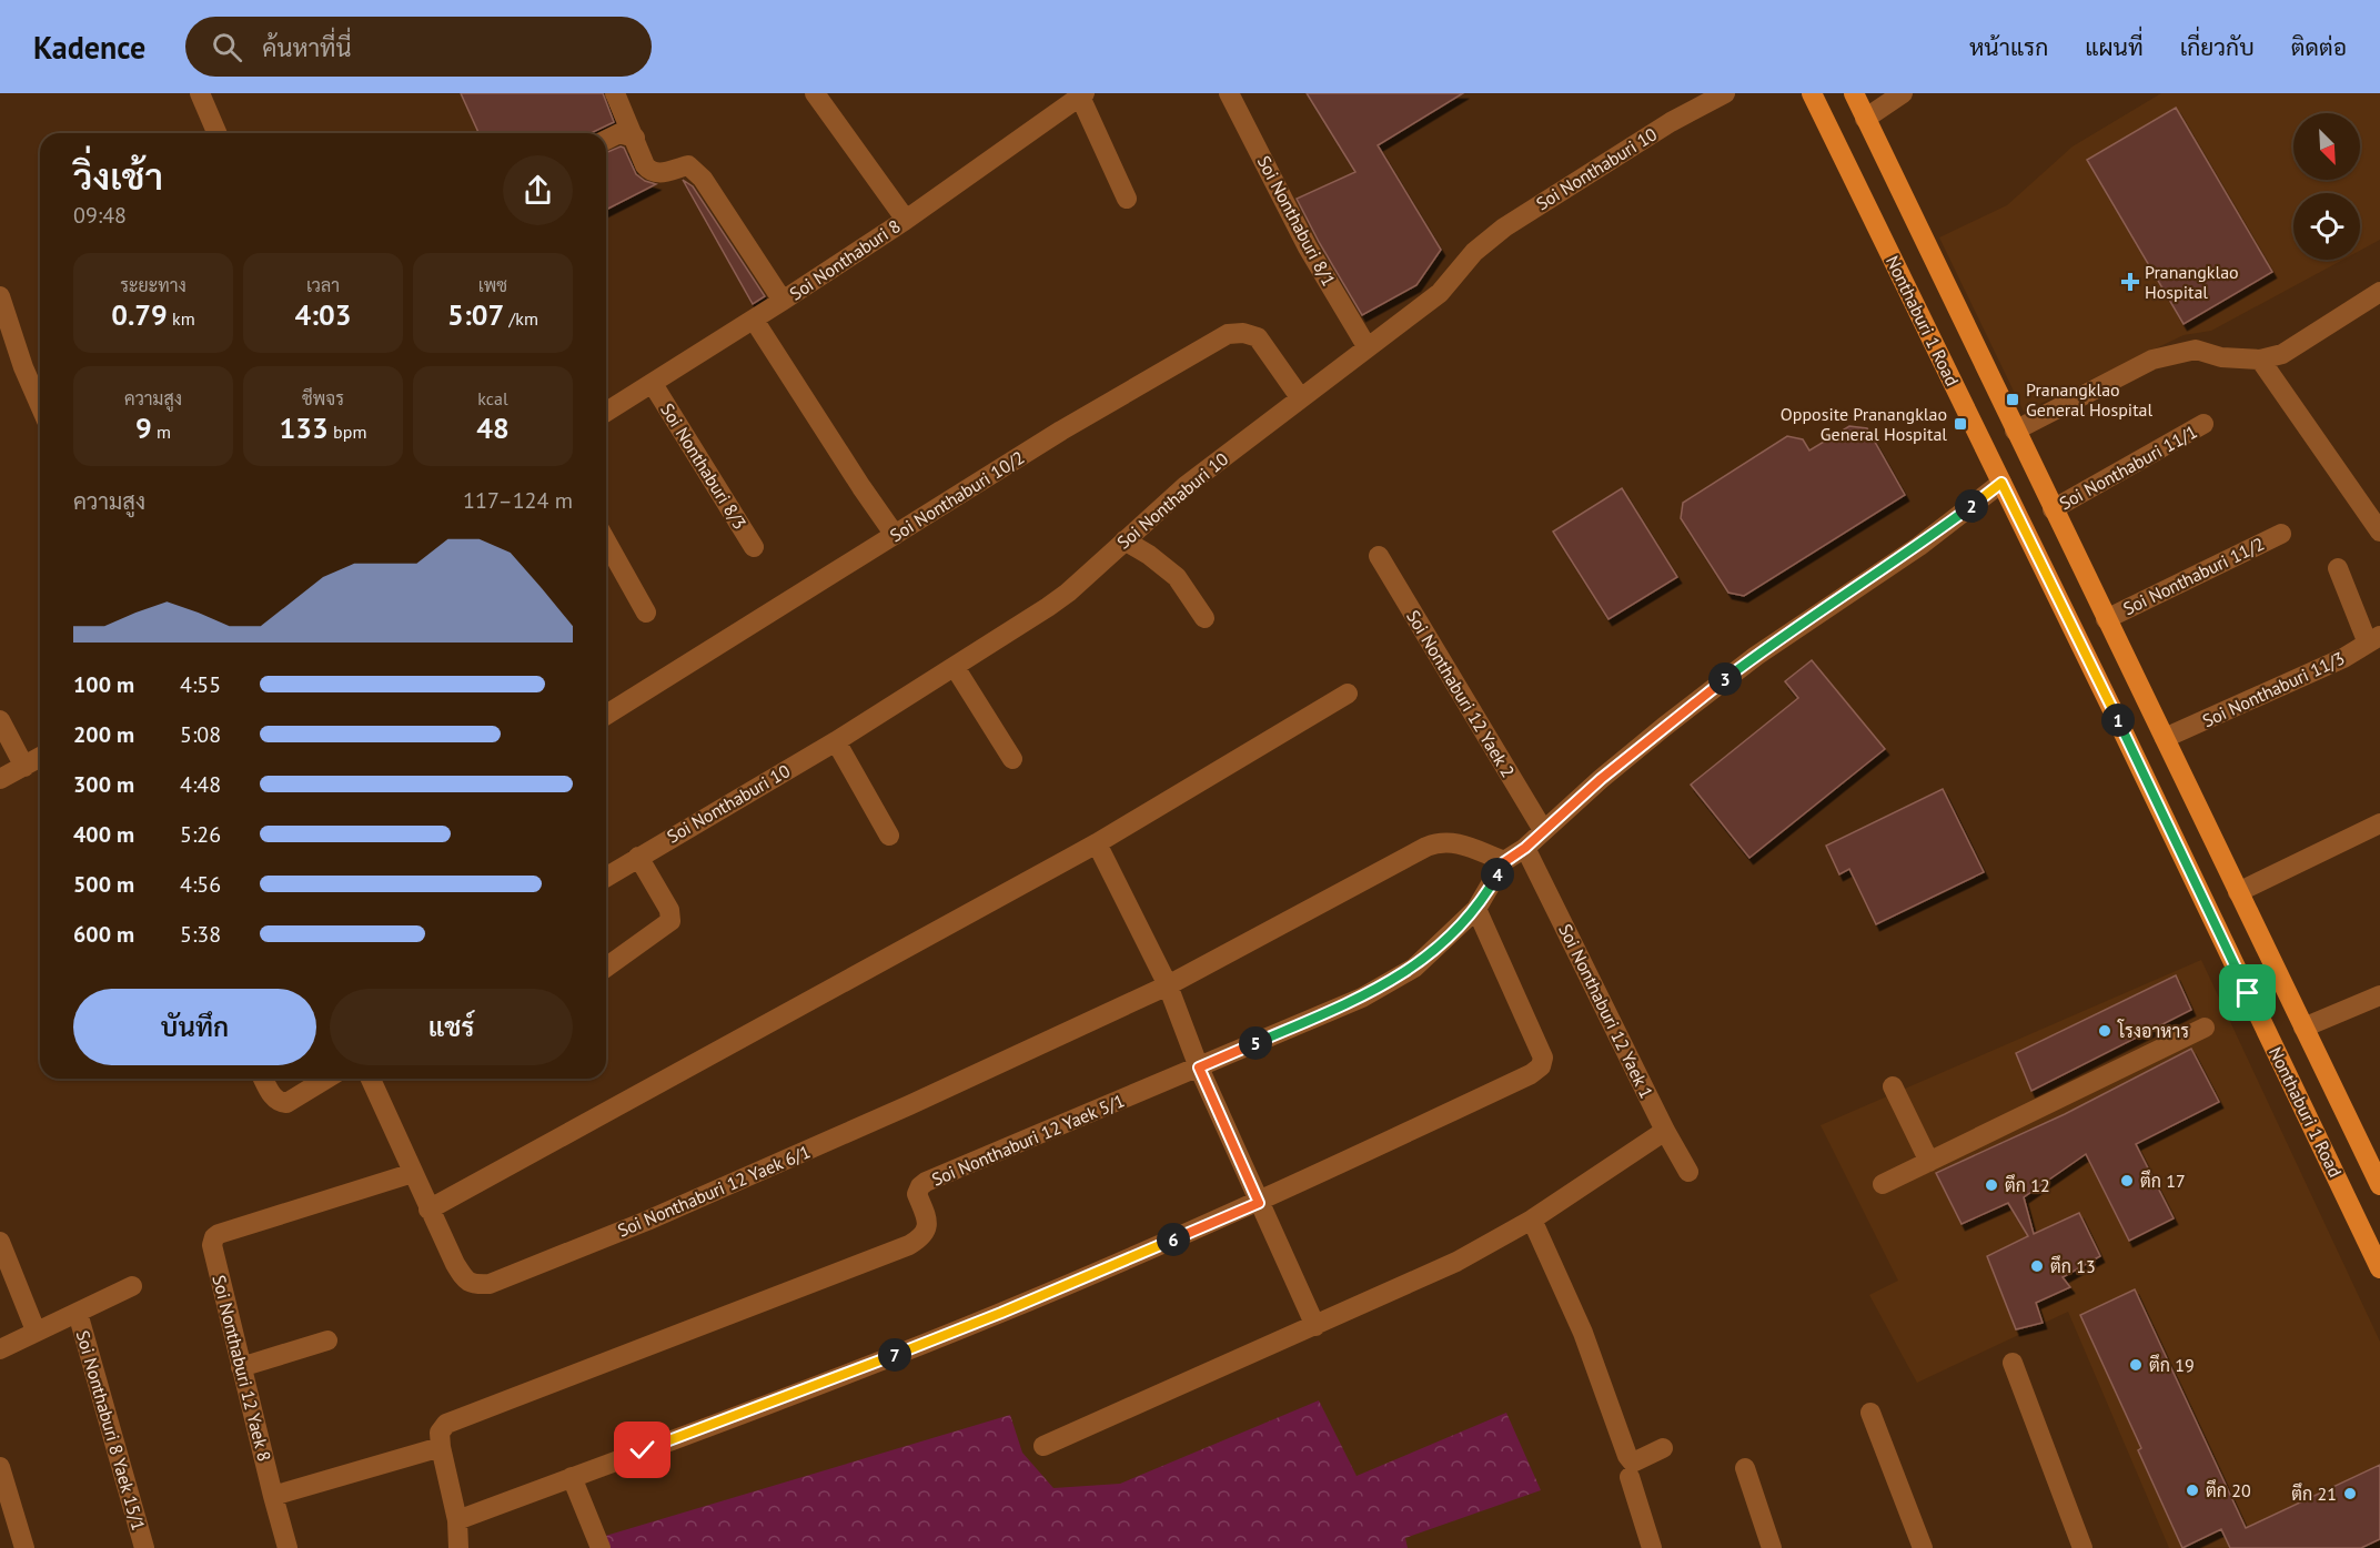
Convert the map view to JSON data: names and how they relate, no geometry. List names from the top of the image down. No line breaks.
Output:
{"streets":{"main road":["Nonthaburi 1 Road"],"street":["Soi Nonthaburi 10","Soi Nonthaburi 8/1","Soi Nonthaburi 8","Soi Nonthaburi 8/3","Soi Nonthaburi 11/1","Soi Nonthaburi 10/2","Soi Nonthaburi 11/2","Soi Nonthaburi 11/3","Soi Nonthaburi 12 Yaek 2","Soi Nonthaburi 12 Yaek 1","Soi Nonthaburi 12 Yaek 5/1","Soi Nonthaburi 12 Yaek 6/1","Soi Nonthaburi 12 Yaek 8","Soi Nonthaburi 8 Yaek 15/1"]},"crossings":[["Soi Nonthaburi 10","Soi Nonthaburi 8/1"],["Soi Nonthaburi 10","Soi Nonthaburi 10/2"],["Soi Nonthaburi 8","Soi Nonthaburi 8/3"],["Nonthaburi 1 Road","Soi Nonthaburi 11/1"],["Nonthaburi 1 Road","Soi Nonthaburi 11/2"],["Nonthaburi 1 Road","Soi Nonthaburi 11/3"],["Soi Nonthaburi 12 Yaek 6/1","Soi Nonthaburi 12 Yaek 8"]],"places":{"health":["Pranangklao Hospital"],"transit":["Pranangklao General Hospital","Opposite Pranangklao General Hospital"],"other":["โรงอาหาร","ตึก 17","ตึก 12","ตึก 13","ตึก 19","ตึก 20","ตึก 21"]},"north":"bottom right","page":{"header":"Kadence","search":"ค้นหาที่นี่","nav":["หน้าแรก","แผนที่","เกี่ยวกับ","ติดต่อ"],"heading":["วิ่งเช้า","09:48"],"stats":[["ระยะทาง","0.79 km"],["เวลา","4:03"],["เพซ","5:07 /km"],["ความสูง","9 m"],["ชีพจร","133 bpm"],["kcal","48"]],"chart":["ความสูง","117–124 m"],"pins":["2","3","1","4","5","6","7"],"list":[{"name":"100 m","note":"4:55"},{"name":"200 m","note":"5:08"},{"name":"300 m","note":"4:48"},{"name":"400 m","note":"5:26"},{"name":"500 m","note":"4:56"},{"name":"600 m","note":"5:38"}],"buttons":["บันทึก","แชร์"]}}
